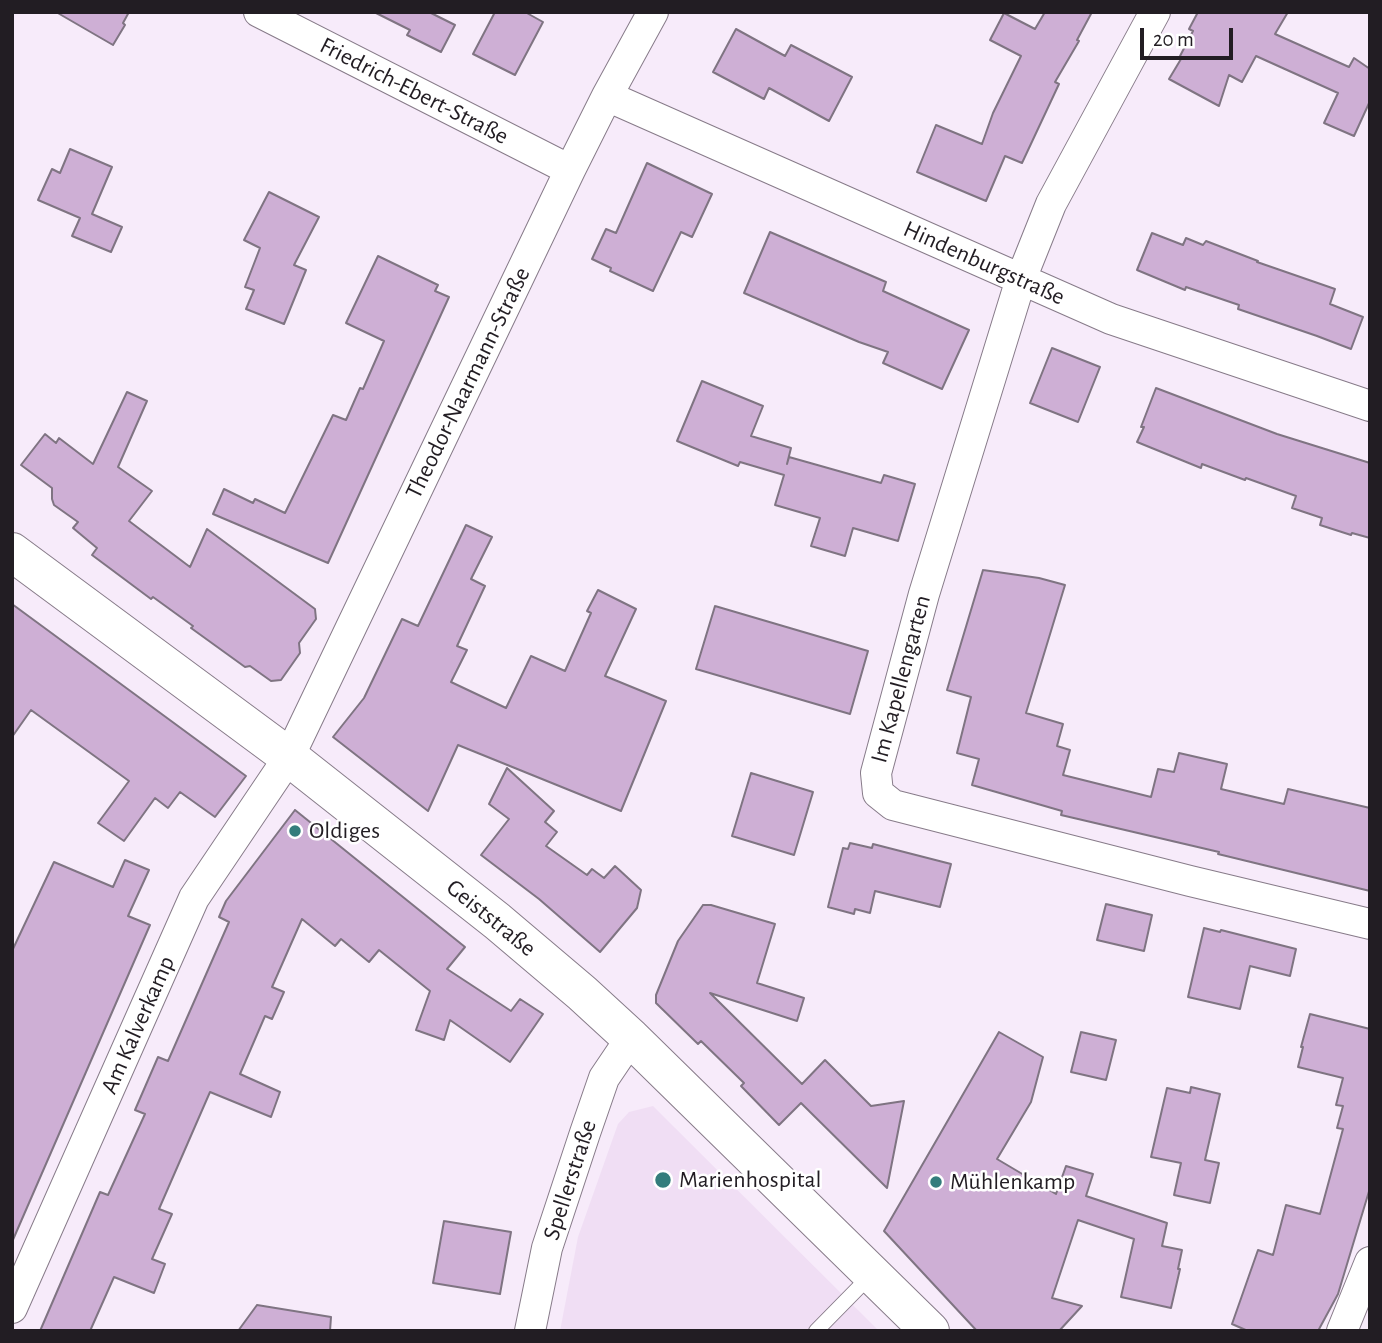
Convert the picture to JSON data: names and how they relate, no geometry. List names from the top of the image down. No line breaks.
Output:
{"streets":{"main road":["Geiststraße"],"street":["Friedrich-Ebert-Straße","Hindenburgstraße","Theodor-Naarmann-Straße","Im Kapellengarten","Am Kalverkamp","Spellerstraße"]},"crossings":[["Friedrich-Ebert-Straße","Theodor-Naarmann-Straße"],["Hindenburgstraße","Theodor-Naarmann-Straße"],["Hindenburgstraße","Im Kapellengarten"],["Theodor-Naarmann-Straße","Geiststraße"],["Theodor-Naarmann-Straße","Am Kalverkamp"],["Geiststraße","Am Kalverkamp"],["Geiststraße","Spellerstraße"]],"places":["Oldiges","Marienhospital","Mühlenkamp"],"scale_bar":"20 m"}
